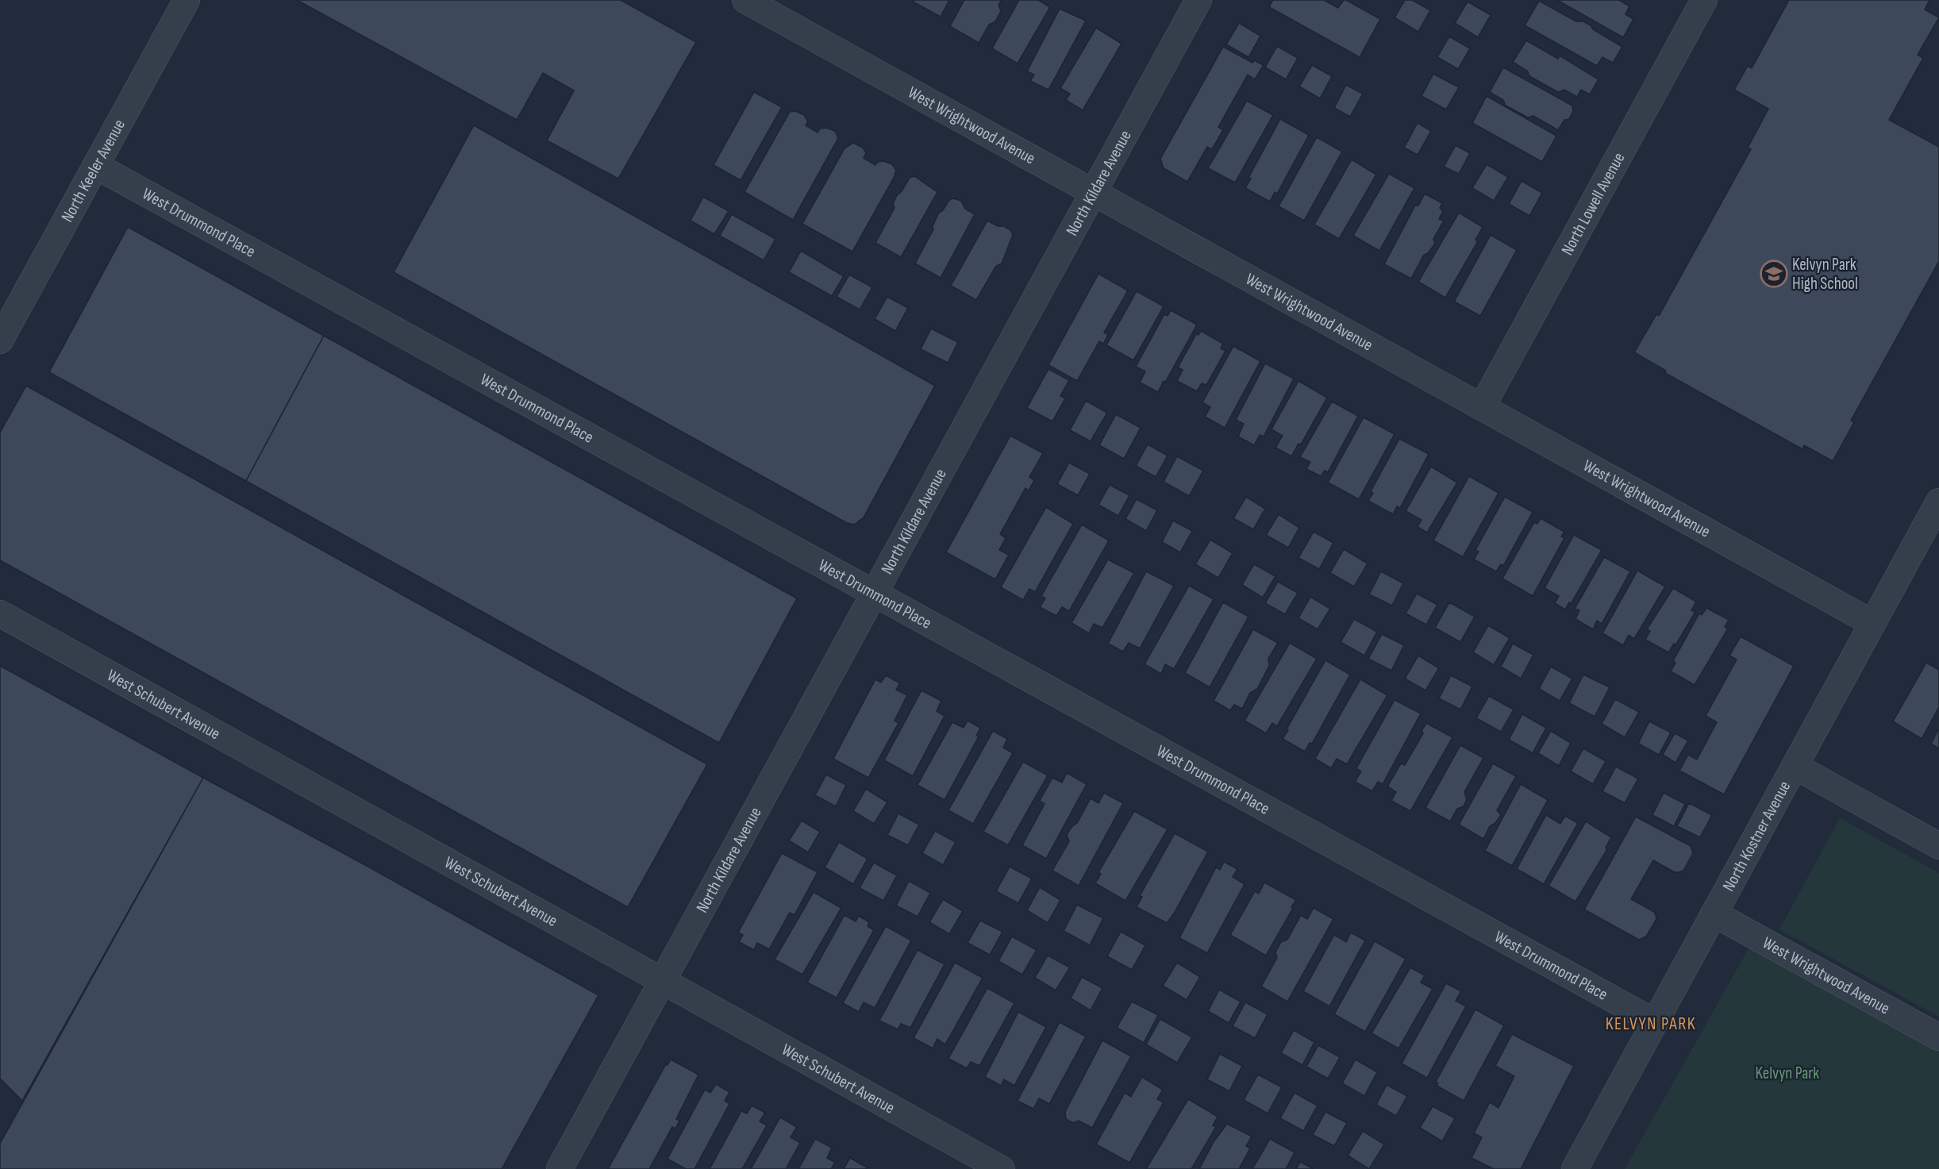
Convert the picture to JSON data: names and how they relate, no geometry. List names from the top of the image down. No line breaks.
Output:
{"streets":{"street":["West Wrightwood Avenue","North Keeler Avenue","North Kildare Avenue","North Lowell Avenue","West Drummond Place","West Schubert Avenue","North Kostner Avenue"]},"crossings":[["West Wrightwood Avenue","North Kildare Avenue"],["West Wrightwood Avenue","North Lowell Avenue"],["West Wrightwood Avenue","North Kostner Avenue"],["North Keeler Avenue","West Drummond Place"],["North Kildare Avenue","West Drummond Place"],["North Kildare Avenue","West Schubert Avenue"],["West Drummond Place","North Kostner Avenue"]],"districts":["KELVYN PARK"],"parks":["Kelvyn Park"],"places":{"school or university":["Kelvyn Park High School"]}}
